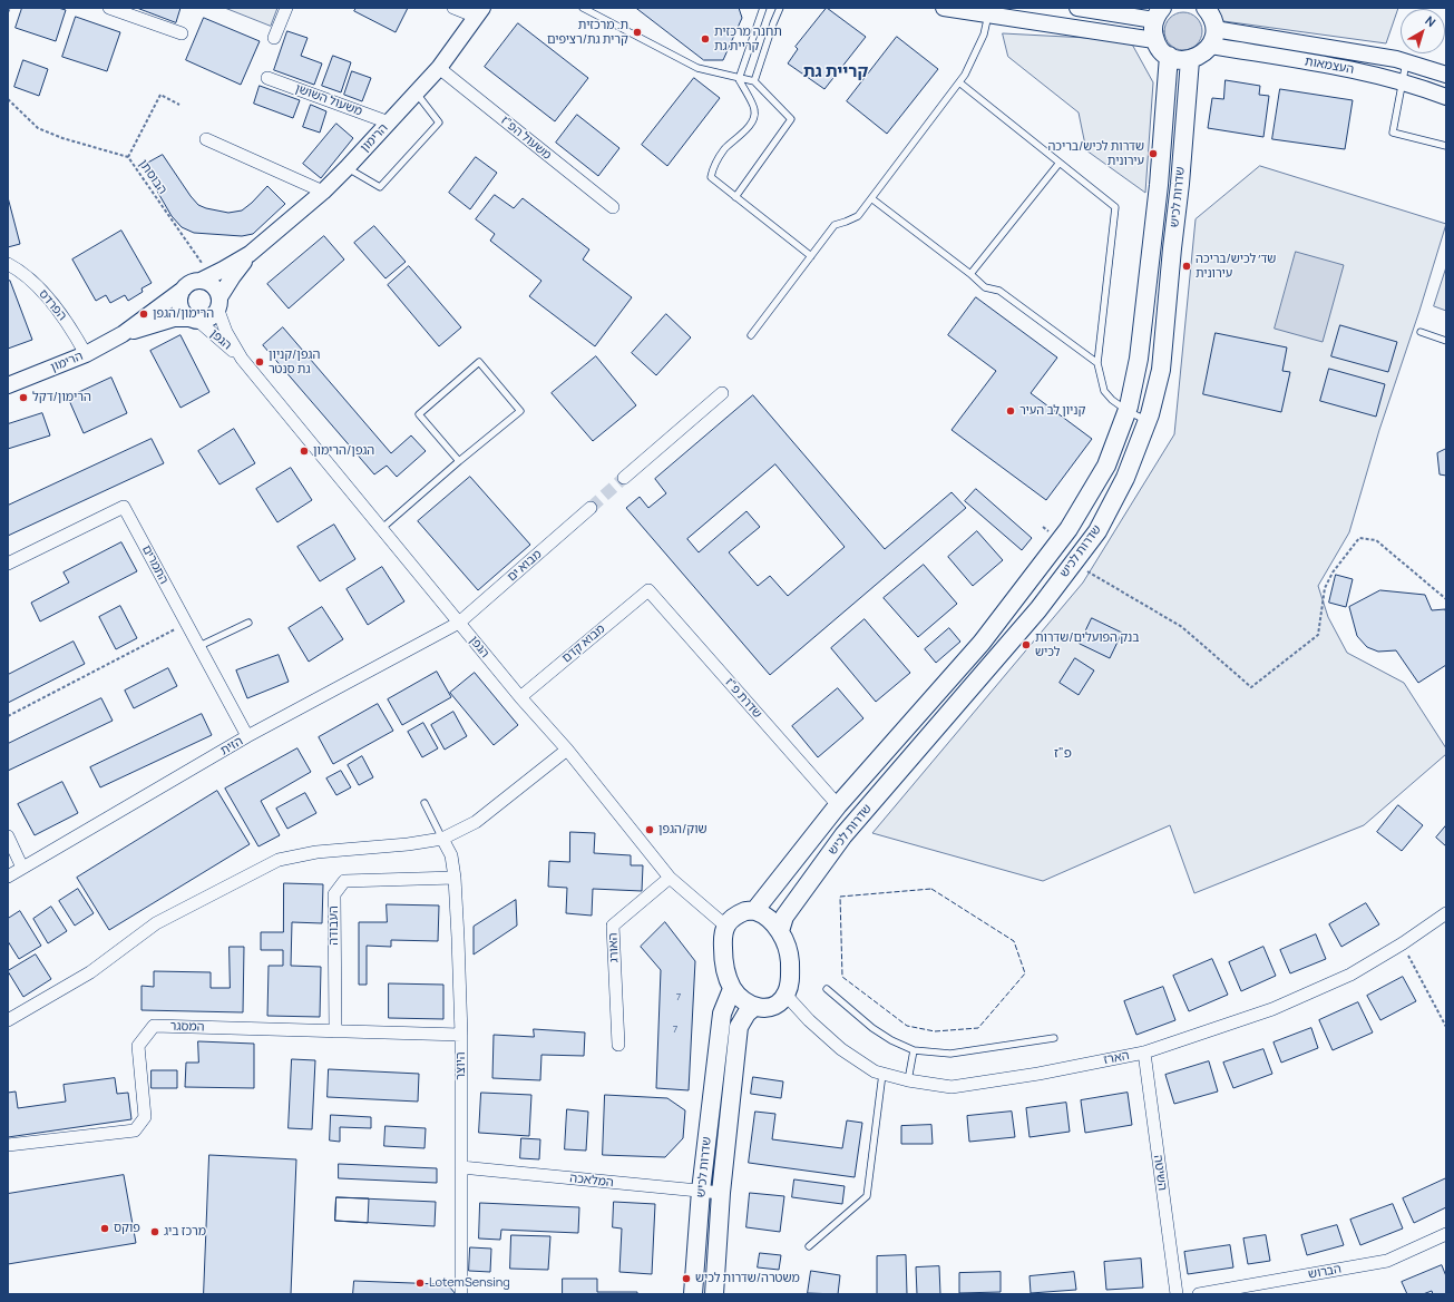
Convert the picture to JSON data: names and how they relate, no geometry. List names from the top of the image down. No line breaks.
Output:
{"streets":{"main road":["שדרות לכיש"],"street":["העצמאות","משעול השושן","הרימון","משעול הפ\"ז","הפרדס","הגפן","התמרים","מבוא ים","מבוא קדם","שדרת פ\"ז","הזית","העבודה","האורג","המסגר","הארז","היוצר","השיטה","המלאכה","הברוש"],"path":["הבוסתן"]},"crossings":[["משעול השושן","הרימון"],["הרימון","משעול הפ\"ז"],["הרימון","הבוסתן"],["הרימון","הפרדס"],["הרימון","הגפן"],["הבוסתן","הגפן"],["שדרות לכיש","הגפן"],["שדרות לכיש","שדרת פ\"ז"],["שדרות לכיש","הארז"],["שדרות לכיש","המלאכה"],["הגפן","מבוא ים"],["הגפן","מבוא קדם"],["הגפן","הזית"],["הגפן","האורג"],["הגפן","הארז"],["התמרים","הזית"],["מבוא ים","הזית"],["מבוא קדם","שדרת פ\"ז"],["העבודה","המסגר"],["העבודה","היוצר"],["המסגר","היוצר"],["הארז","השיטה"],["היוצר","המלאכה"]],"districts":["קריית גת","פ\"ז"],"places":["ת. מרכזית קרית גת/רציפים","תחנה מרכזית קריית גת","שדרות לכיש/בריכה עירונית","שד׳ לכיש/בריכה עירונית","הרימון/הגפן","הגפן/קניון גת סנטר","הרימון/דקל","קניון לב העיר","הגפן/הרימון","בנק הפועלים/שדרות לכיש","שוק/הגפן","פוקס","מרכז ביג","משטרה/שדרות לכיש","LotemSensing"],"house_numbers":["7","7"],"north":"top right"}
